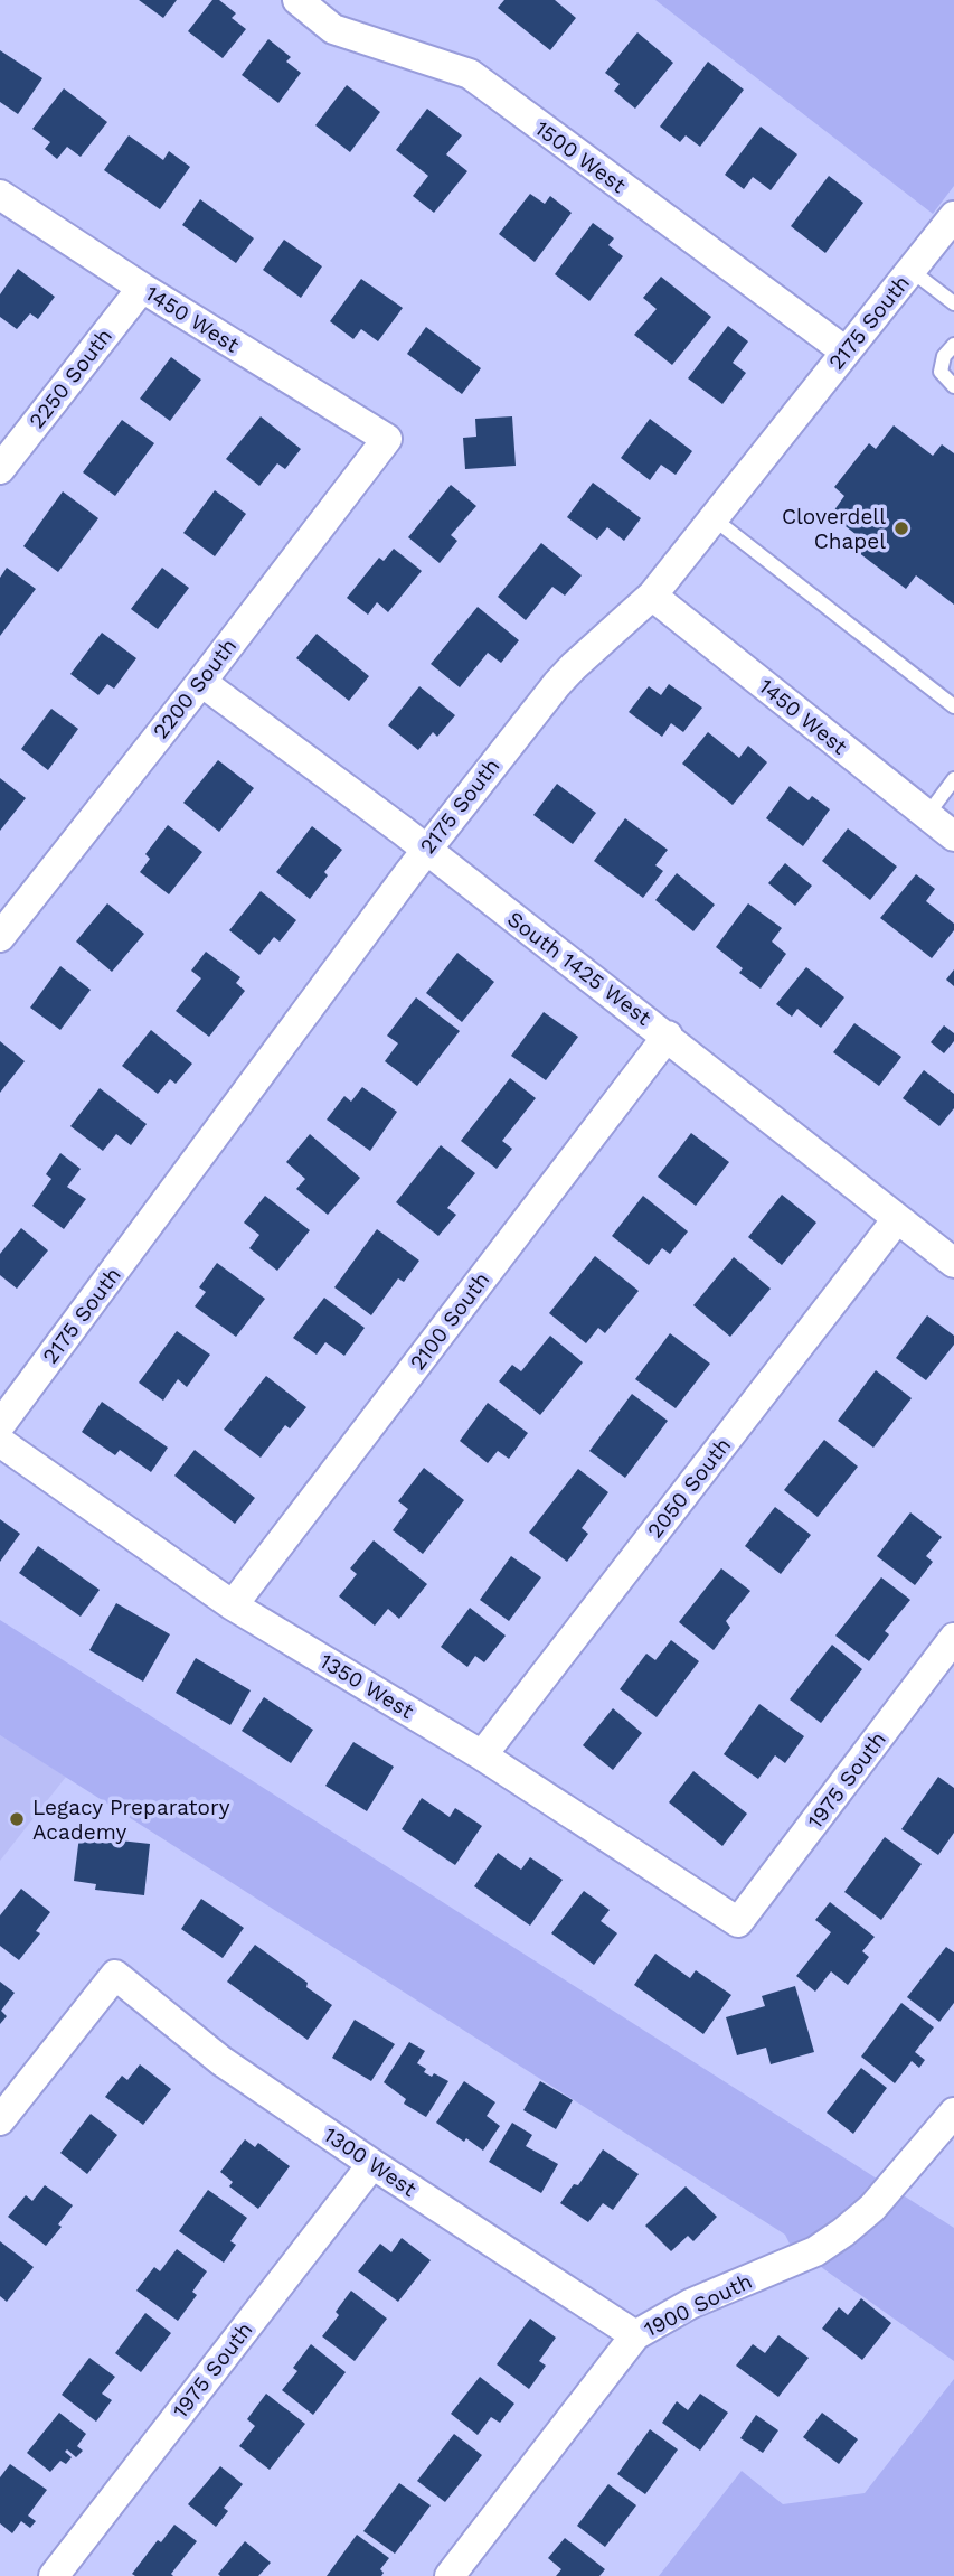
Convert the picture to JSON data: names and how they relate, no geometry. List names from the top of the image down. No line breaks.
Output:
{"streets":{"street":["1500 West","1450 West","2175 South","2250 South","2200 South","South 1425 West","2100 South","2050 South","1350 West","1975 South","1300 West","1900 South"]},"crossings":[["1500 West","2175 South"],["1450 West","2175 South"],["1450 West","2250 South"],["1450 West","2200 South"],["2175 South","South 1425 West"],["2200 South","South 1425 West"],["South 1425 West","2100 South"],["South 1425 West","2050 South"],["2100 South","1350 West"],["2050 South","1350 West"],["1350 West","1975 South"],["1975 South","1300 West"],["1300 West","1900 South"]],"places":["Cloverdell Chapel","Legacy Preparatory Academy"]}
